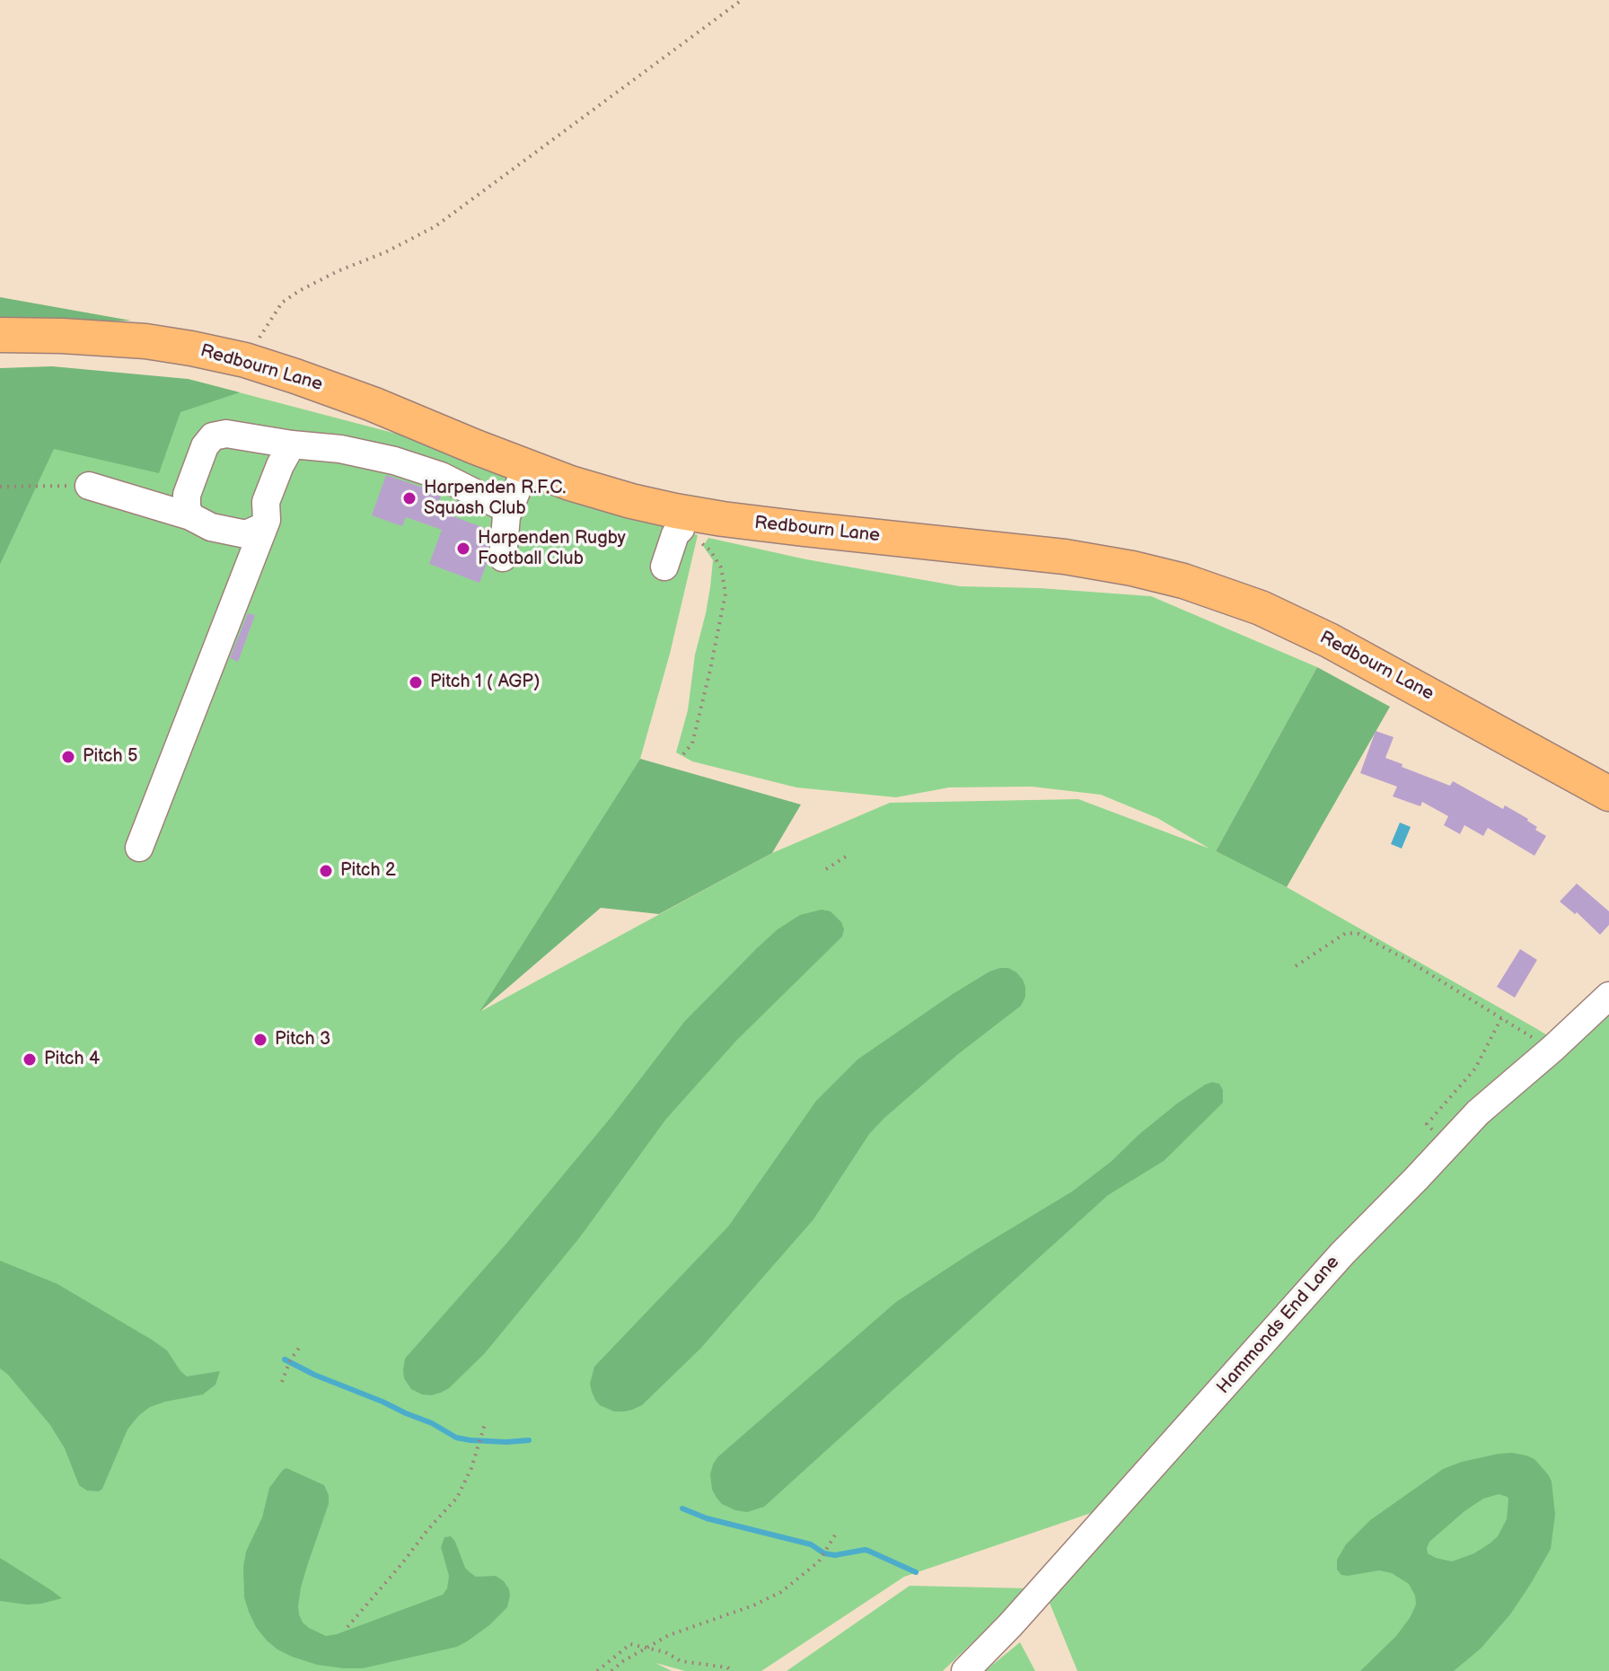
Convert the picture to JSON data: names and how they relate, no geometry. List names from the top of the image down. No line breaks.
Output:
{"streets":{"main road":["Redbourn Lane"],"street":["Hammonds End Lane"]},"places":["Harpenden R.F.C. Squash Club","Harpenden Rugby Football Club","Pitch 1 ( AGP)","Pitch 5","Pitch 2","Pitch 3","Pitch 4"]}
